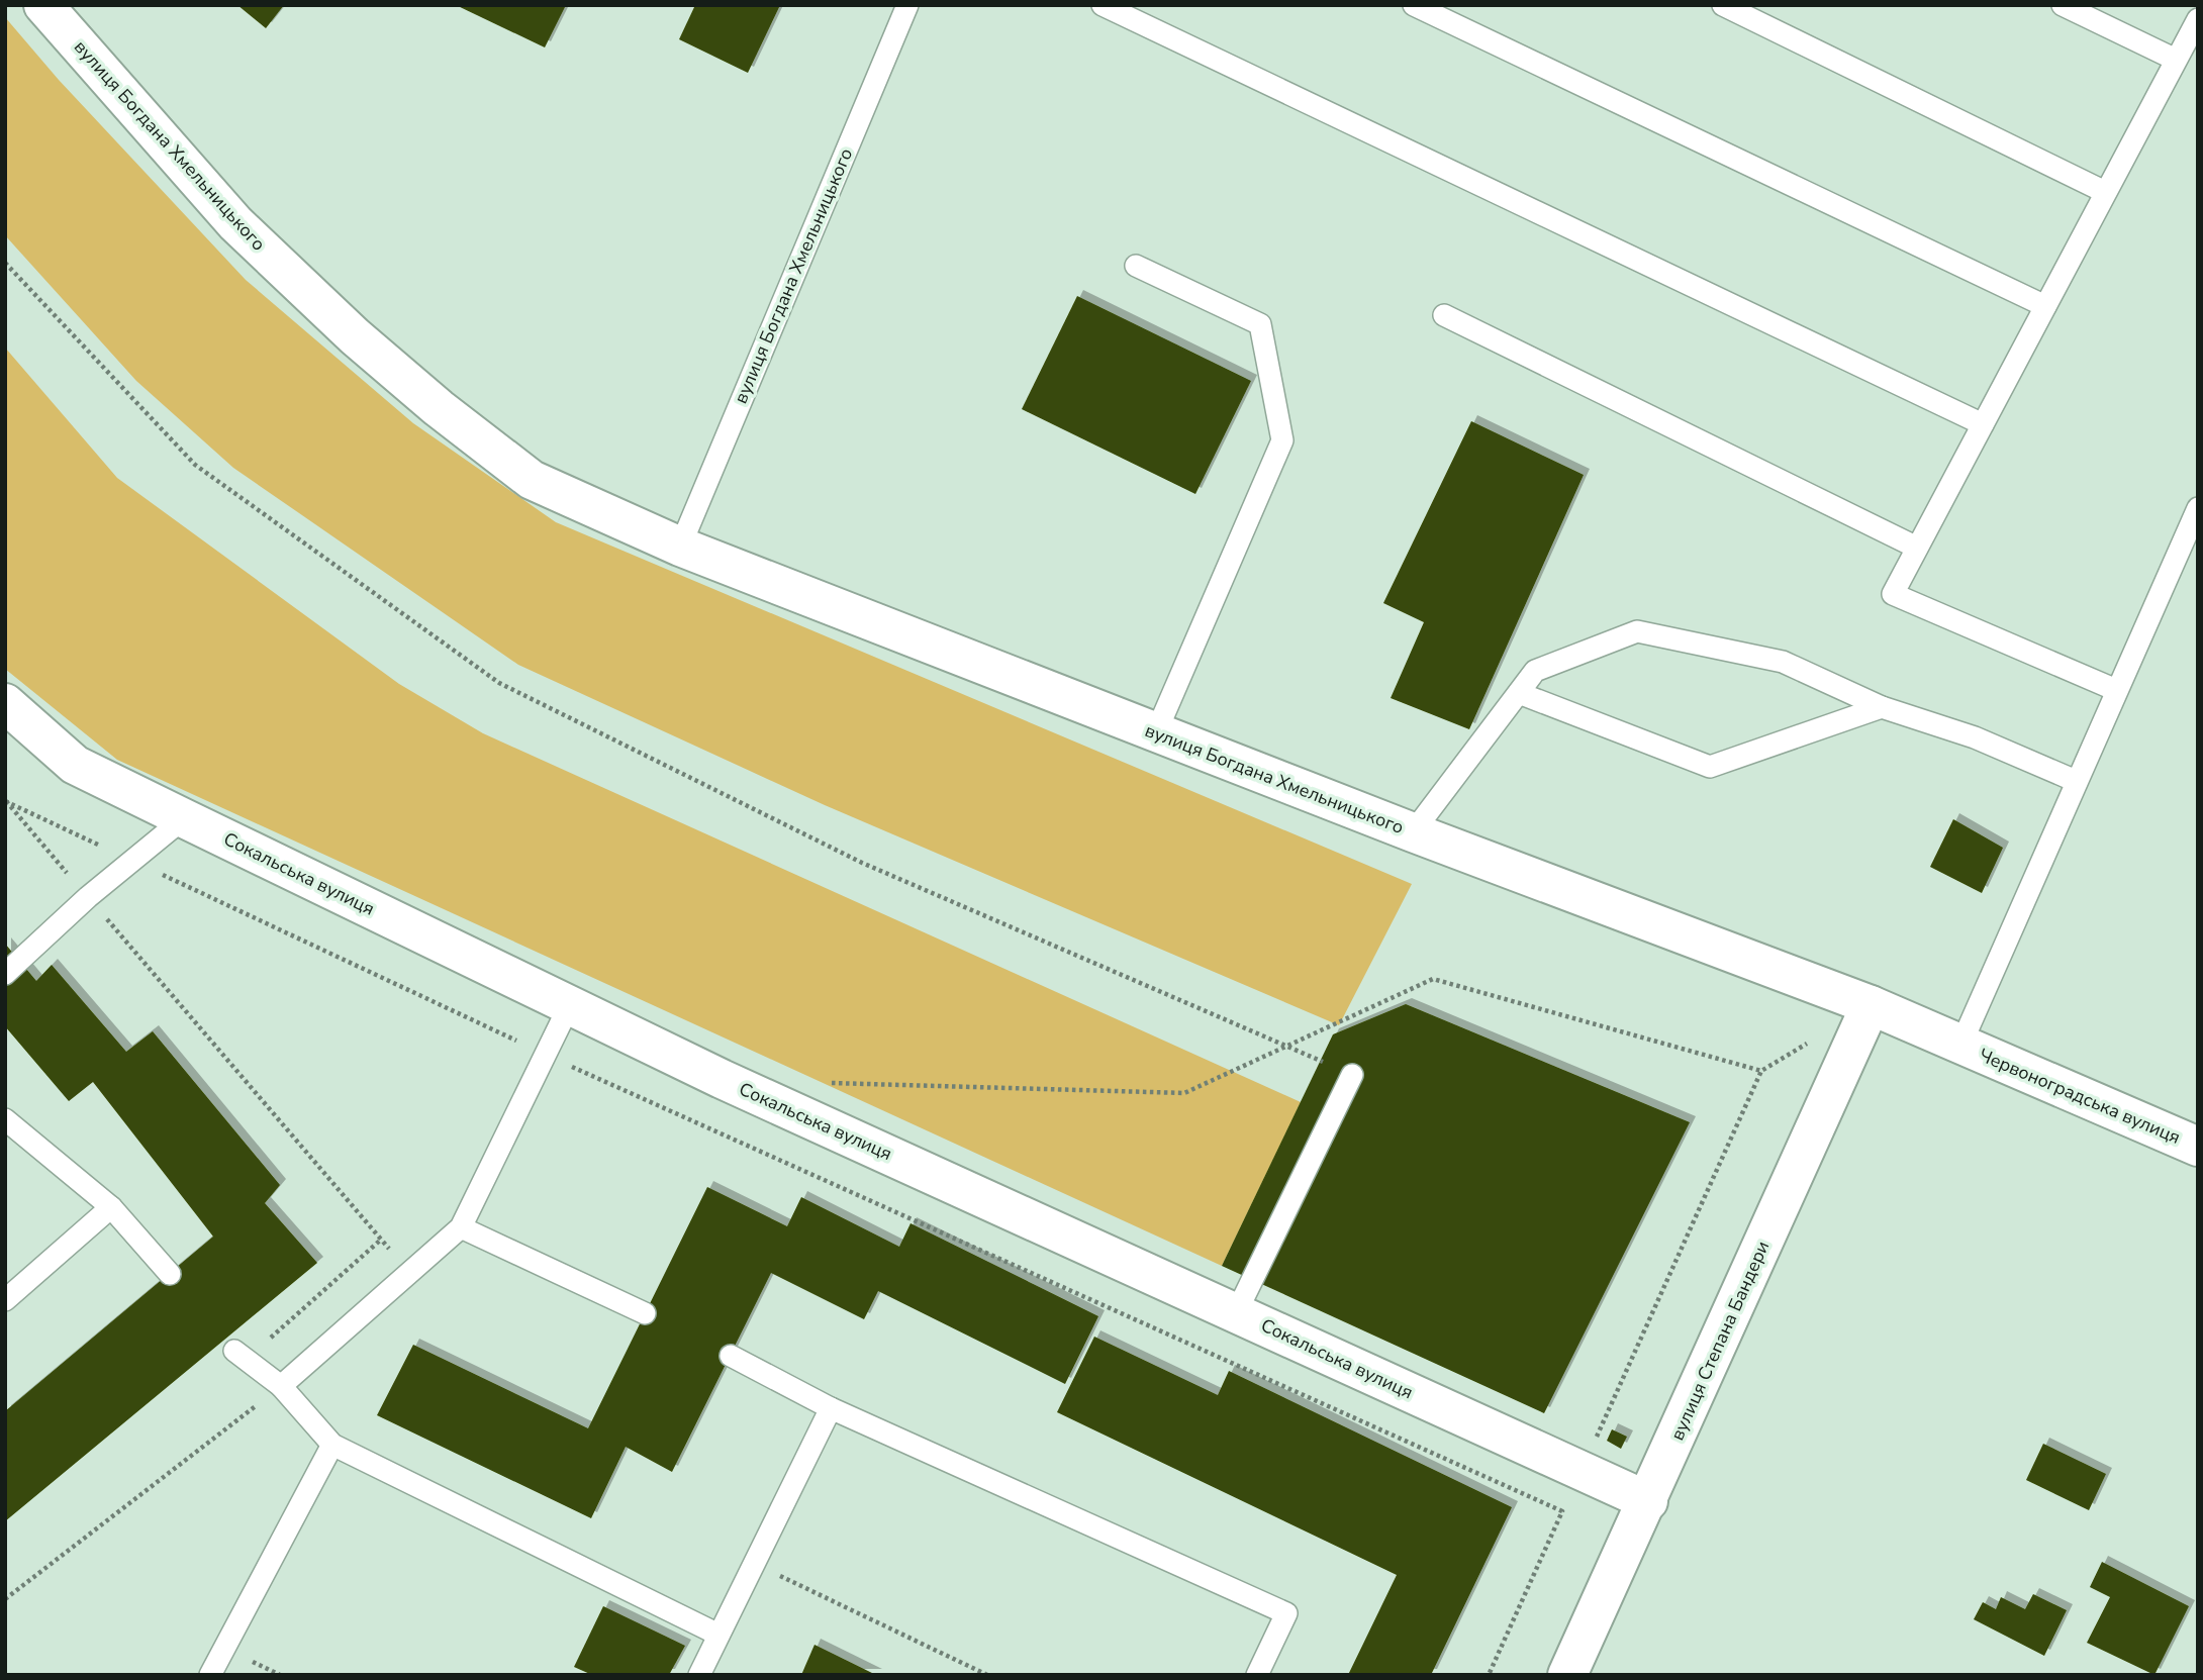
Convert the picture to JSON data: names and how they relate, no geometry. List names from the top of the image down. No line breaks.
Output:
{"streets":{"street":["вулиця Богдана Хмельницького","Сокальська вулиця","Червоноградська вулиця","вулиця Степана Бандери"]},"crossings":[["вулиця Богдана Хмельницького","Червоноградська вулиця"],["вулиця Богдана Хмельницького","вулиця Степана Бандери"],["Сокальська вулиця","вулиця Степана Бандери"]]}
